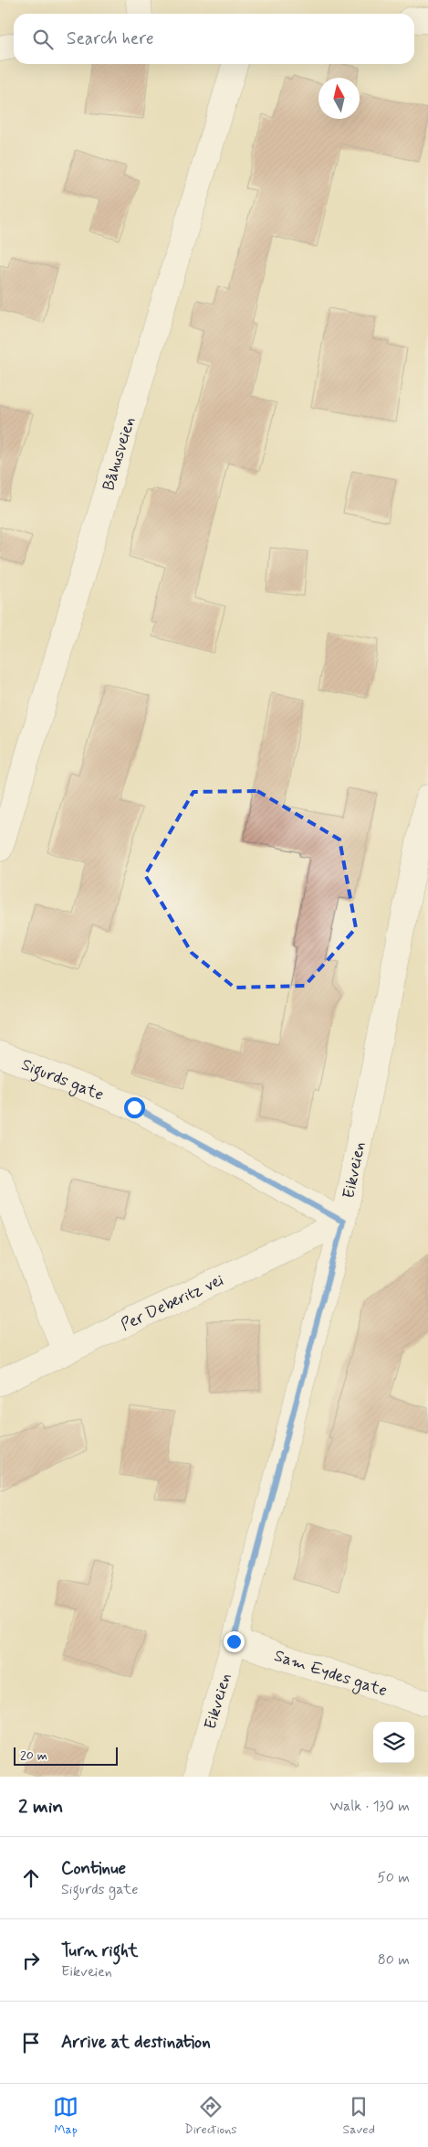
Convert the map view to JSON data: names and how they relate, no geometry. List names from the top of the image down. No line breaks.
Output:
{"streets":{"street":["Båhusveien","Sigurds gate","Eikveien","Per Deberitz vei","Sam Eydes gate"]},"crossings":[["Sigurds gate","Eikveien"],["Sigurds gate","Per Deberitz vei"],["Eikveien","Per Deberitz vei"],["Eikveien","Sam Eydes gate"]],"scale_bar":"20 m","north":"top","page":{"search":"Search here","scale":"20 m","heading":["2 min","Walk · 130 m"],"list":[["Continue","Sigurds gate","50 m"],["Turn right","Eikveien","80 m"],"Arrive at destination"],"nav":["Map","Directions","Saved"]}}
